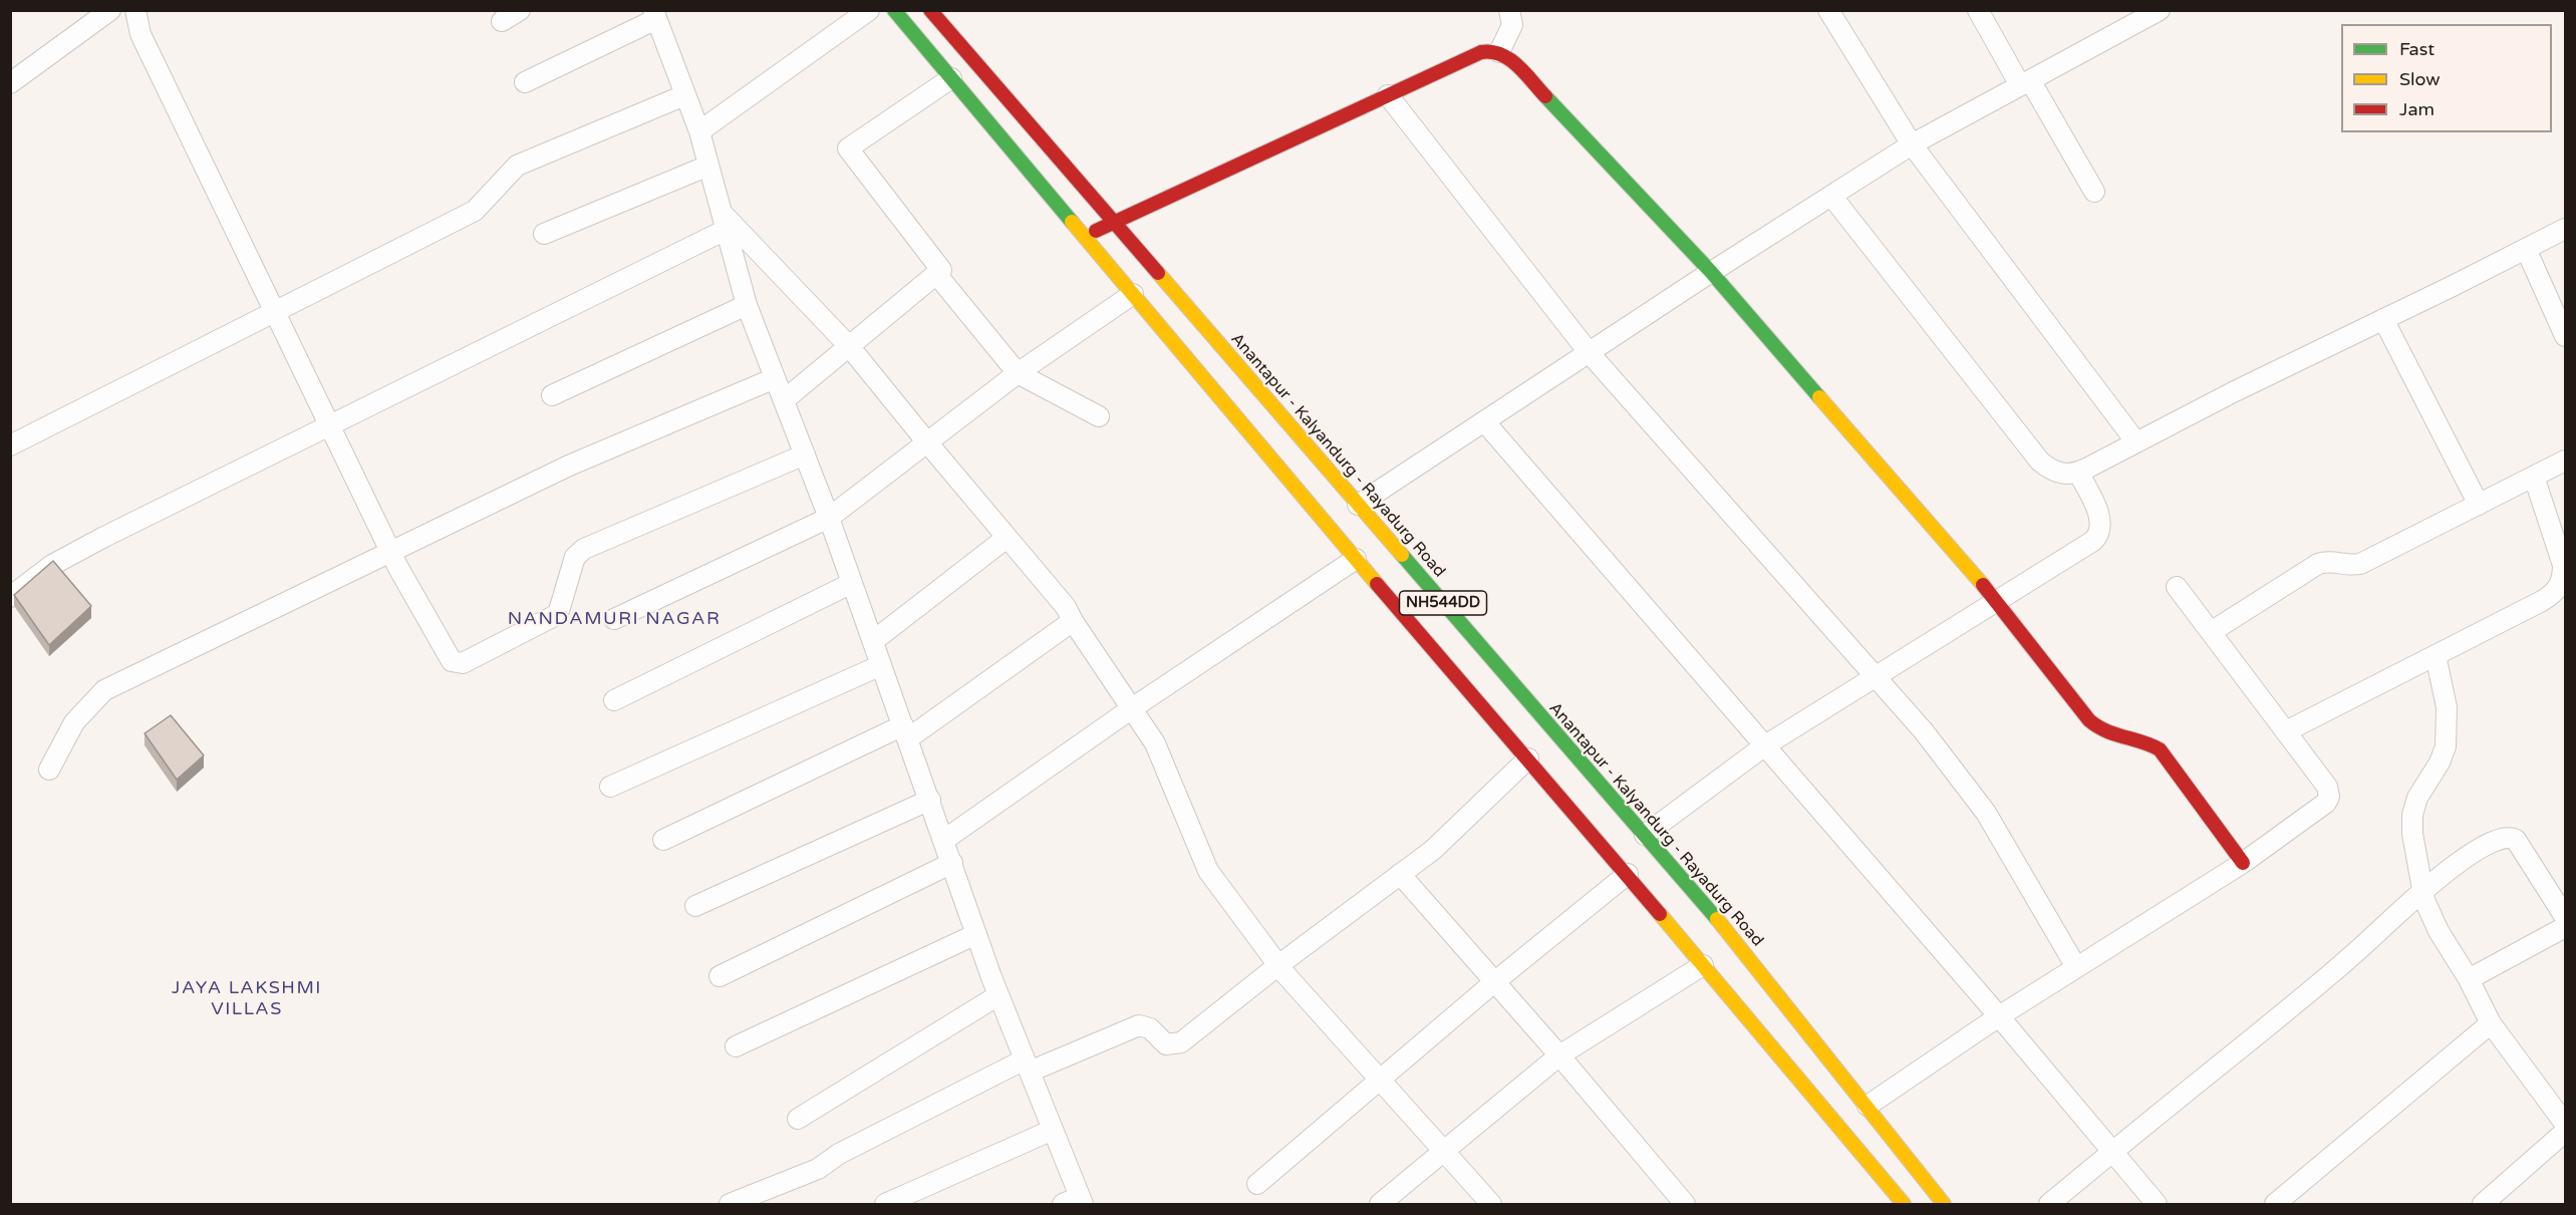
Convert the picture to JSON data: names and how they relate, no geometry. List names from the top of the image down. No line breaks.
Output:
{"streets":{"main road":["Anantapur - Kalyandurg - Rayadurg Road","NH544DD"]},"districts":["NANDAMURI NAGAR","JAYA LAKSHMI VILLAS"],"legend":["Fast","Slow","Jam"]}
